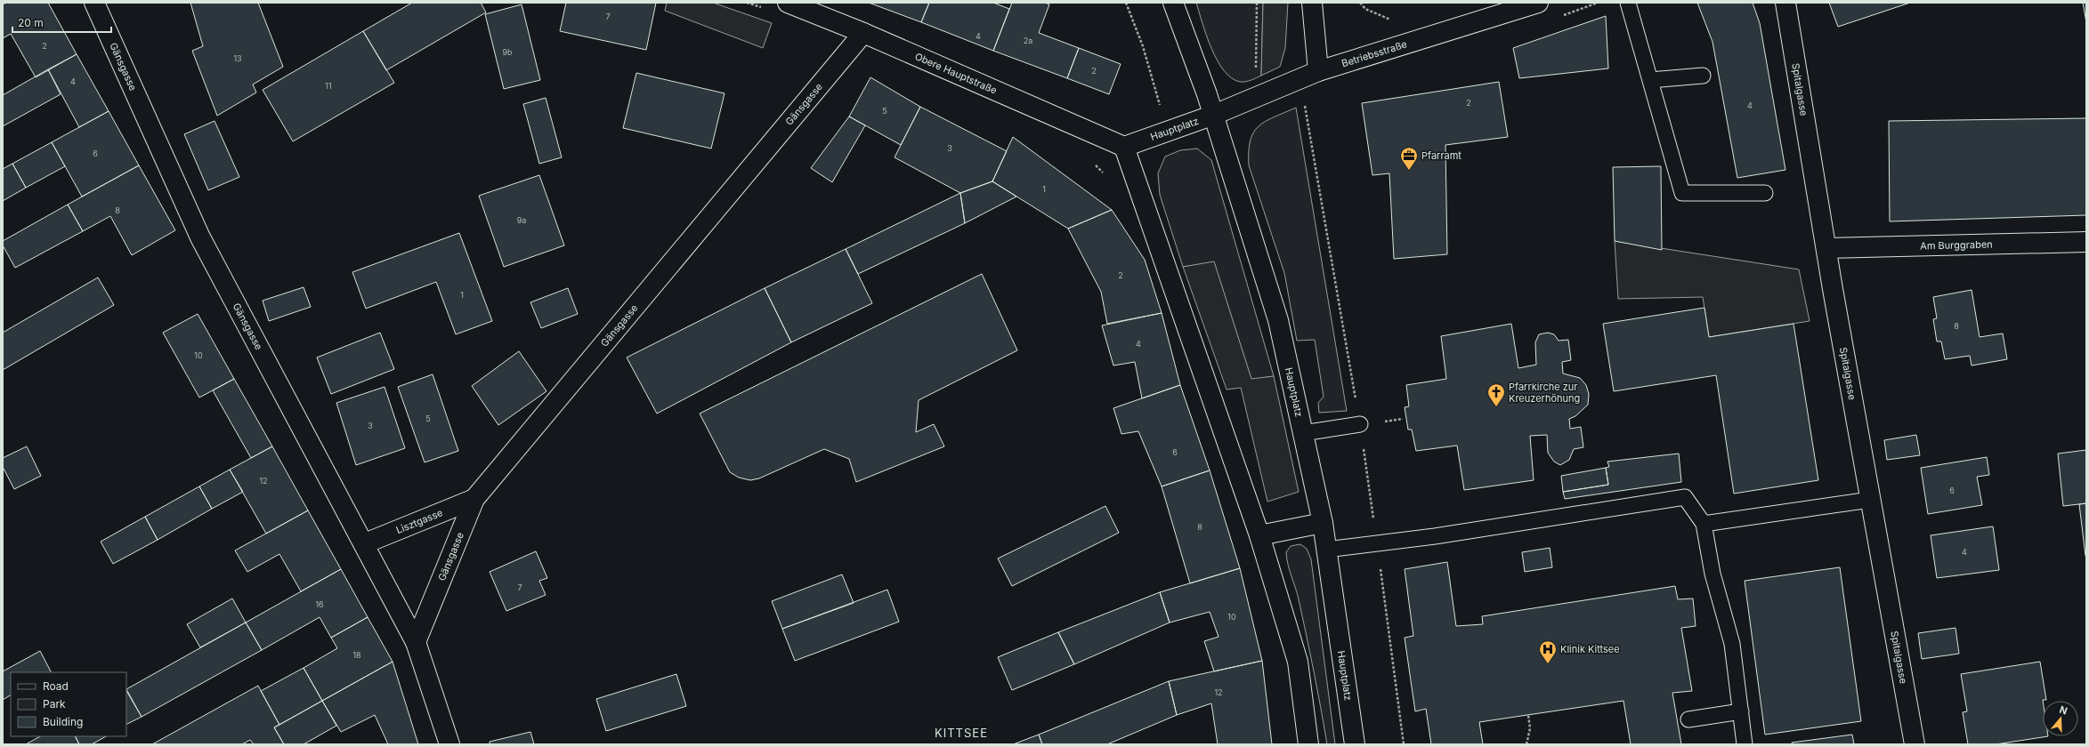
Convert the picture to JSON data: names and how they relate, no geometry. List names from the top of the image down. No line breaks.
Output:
{"streets":{"street":["Betriebsstraße","Gänsgasse","Obere Hauptstraße","Spitalgasse","Hauptplatz","Am Burggraben","Lisztgasse"]},"crossings":[["Betriebsstraße","Hauptplatz"],["Gänsgasse","Obere Hauptstraße"],["Gänsgasse","Lisztgasse"],["Obere Hauptstraße","Hauptplatz"],["Spitalgasse","Am Burggraben"]],"districts":["KITTSEE"],"places":{"office":["Pfarramt"],"church":["Pfarrkirche zur Kreuzerhöhung"],"hospital":["Klinik Kittsee"]},"house_numbers":["7","4","2a","2","9b","13","2","4","11","2","4","5","3","6","1","8","9a","2","1","8","4","10","5","3","6","12","6","8","4","7","16","10","18","12"],"legend":["Road","Park","Building"],"scale_bar":"20 m","north":"top"}
